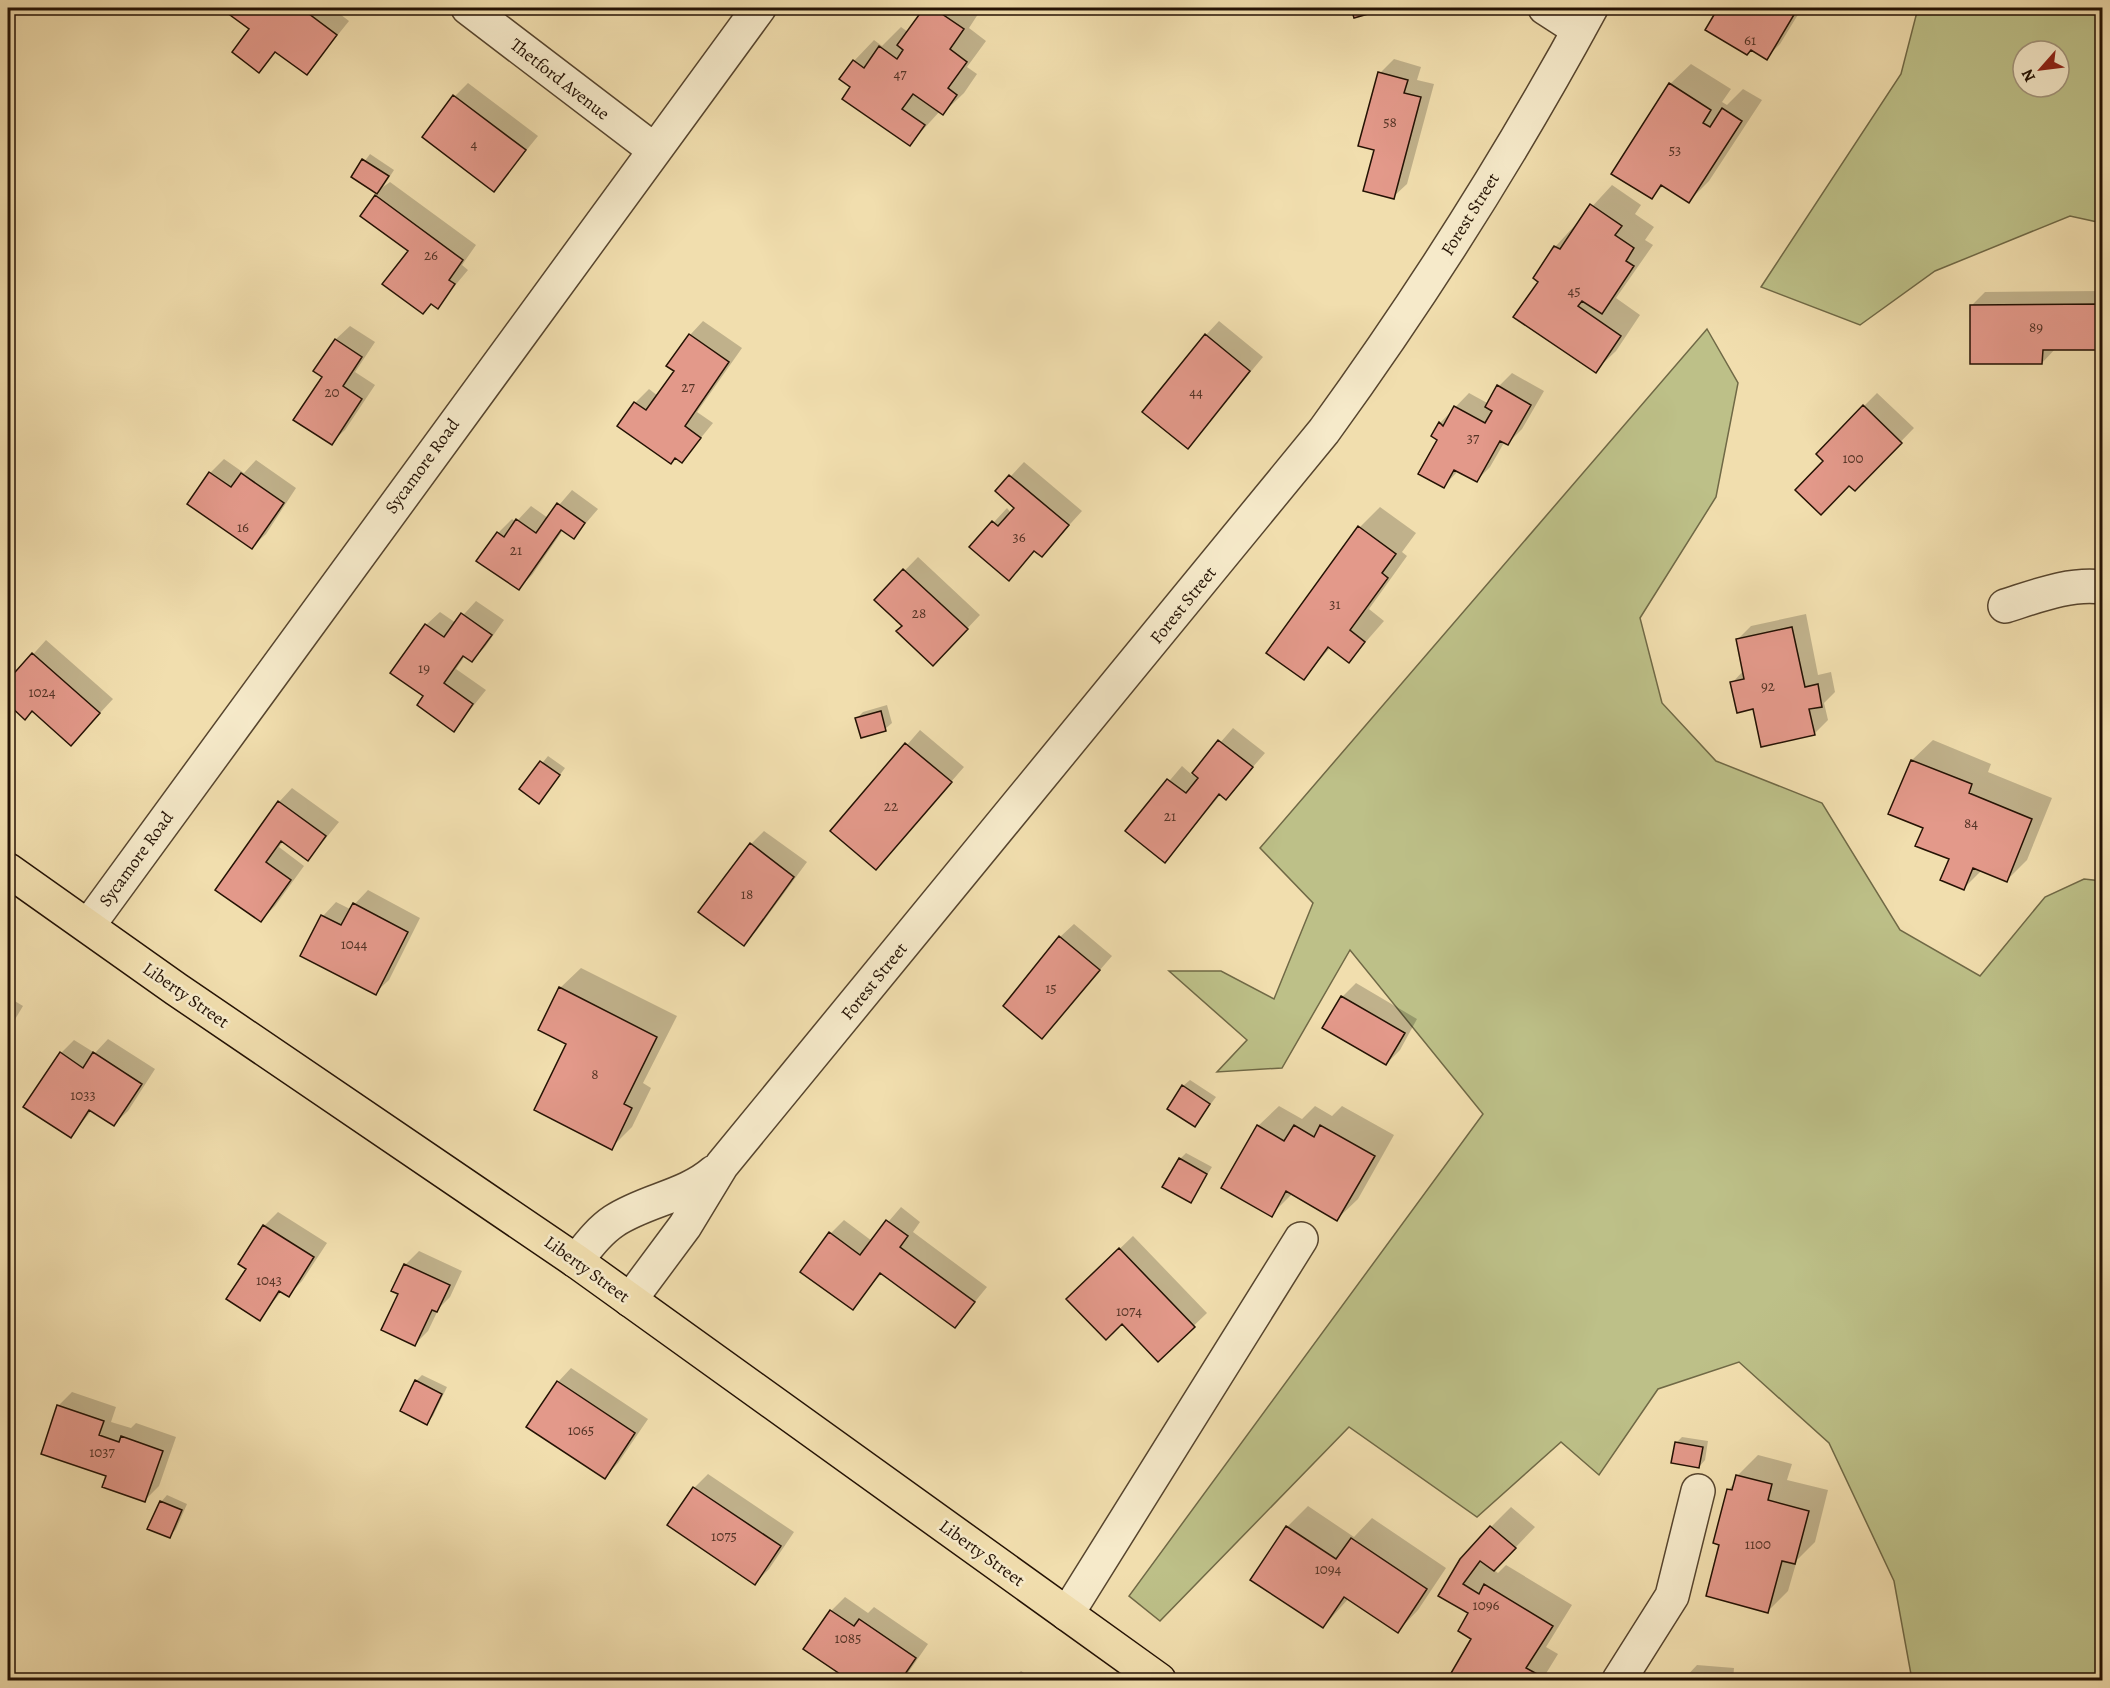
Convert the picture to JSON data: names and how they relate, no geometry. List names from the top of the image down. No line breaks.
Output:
{"streets":{"main road":["Liberty Street"],"street":["Thetford Avenue","Forest Street","Sycamore Road"]},"crossings":[["Thetford Avenue","Sycamore Road"],["Forest Street","Liberty Street"],["Sycamore Road","Liberty Street"]],"house_numbers":["61","47","58","4","53","26","45","89","27","20","44","37","100","16","36","21","31","28","19","92","1024","22","21","84","18","1044","15","8","1033","1043","1074","1065","1037","1075","1100","1094","1096","1085"],"north":"bottom left"}
